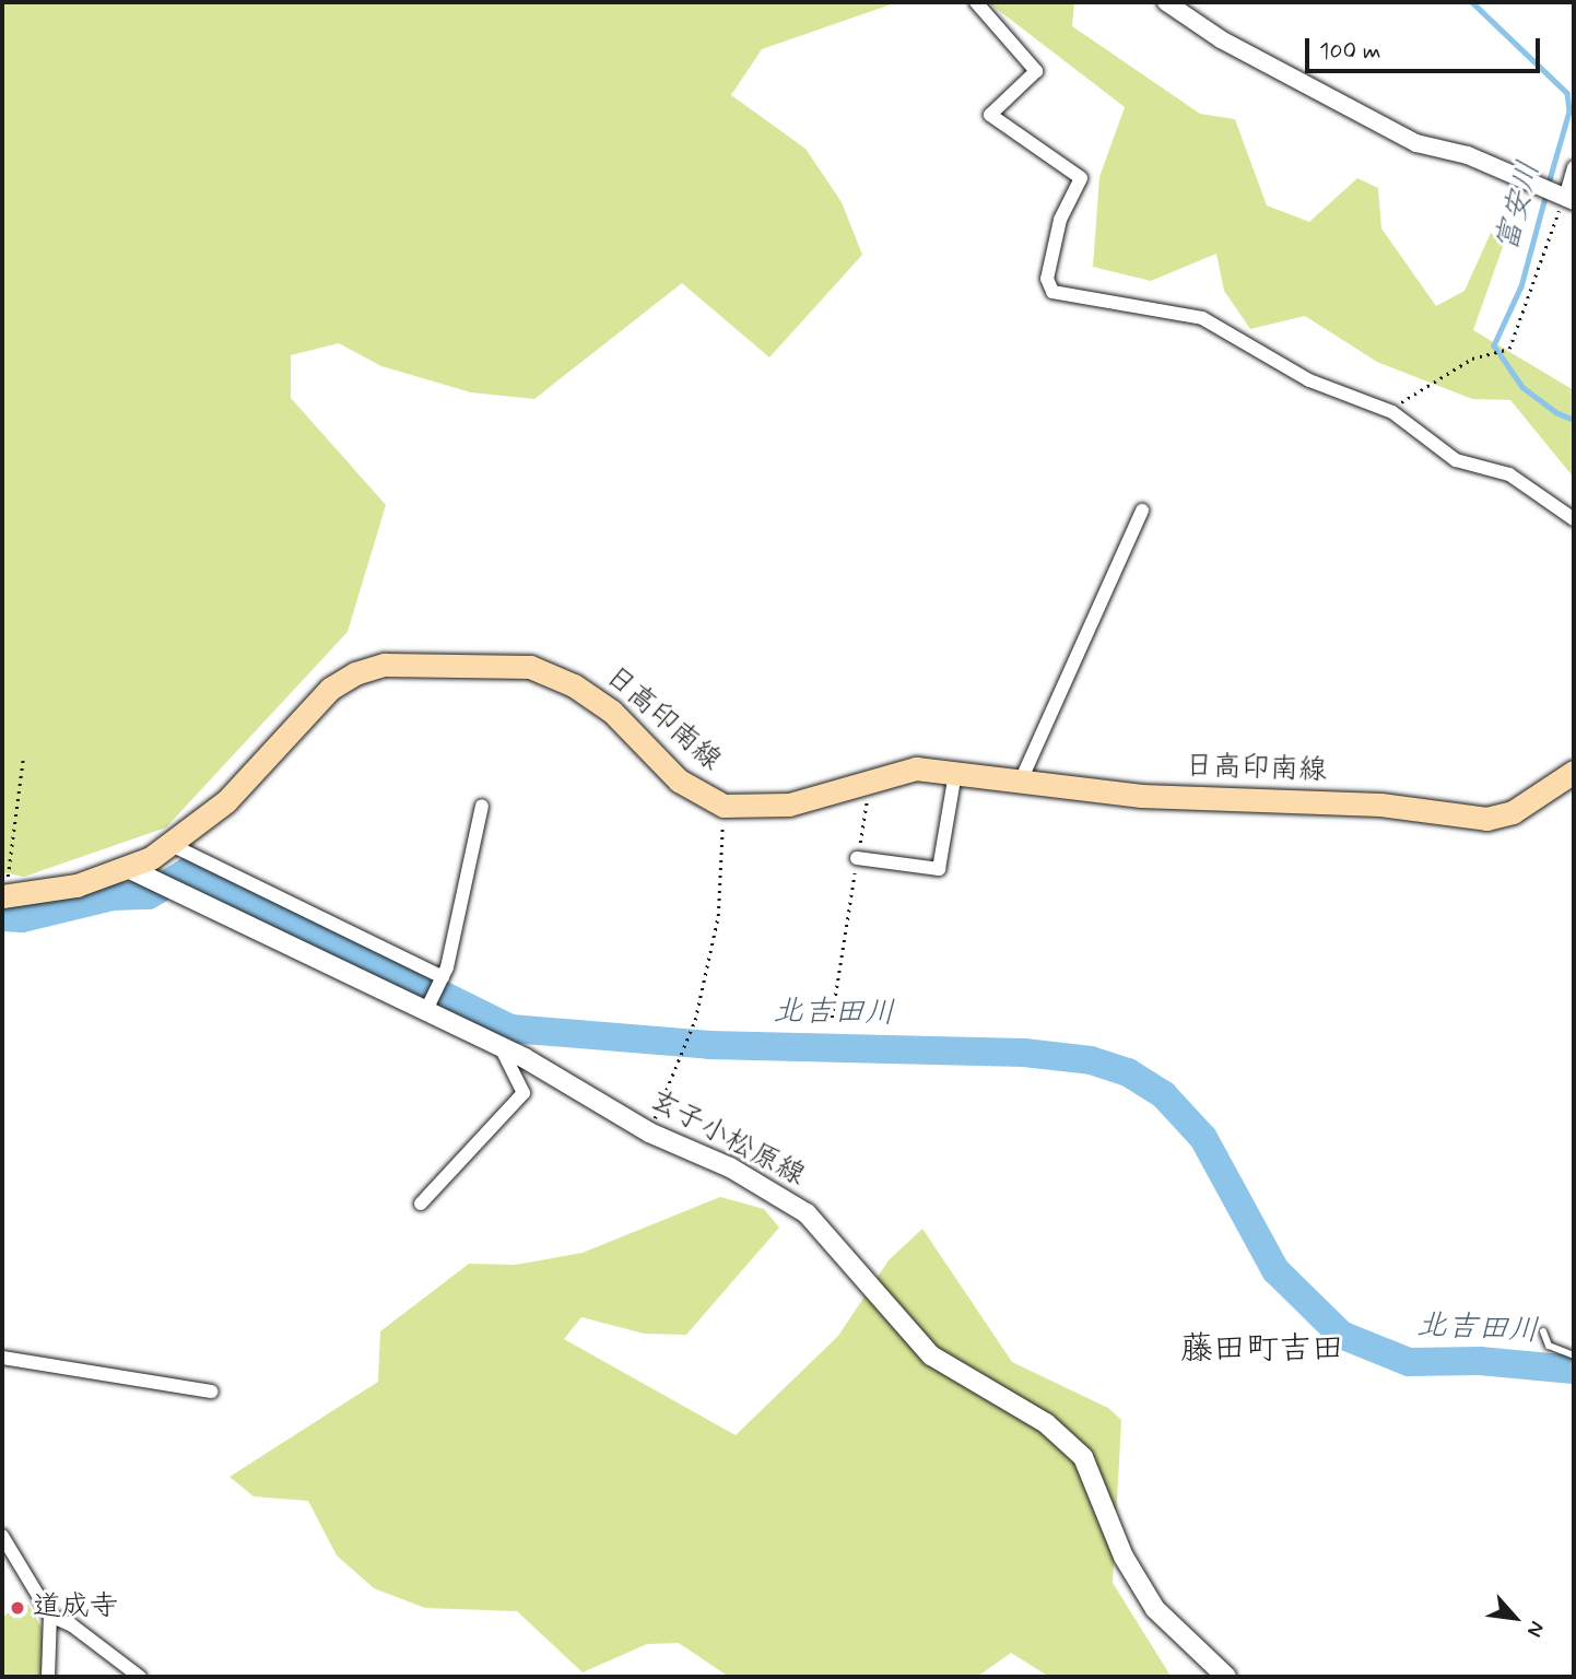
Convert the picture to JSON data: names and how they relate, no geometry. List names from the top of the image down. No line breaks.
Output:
{"streets":{"main road":["日高印南線","玄子小松原線"]},"crossings":[["日高印南線","玄子小松原線"]],"districts":["藤田町吉田"],"water":["富安川","北吉田川"],"places":["道成寺"],"scale_bar":"100 m","north":"bottom right"}
